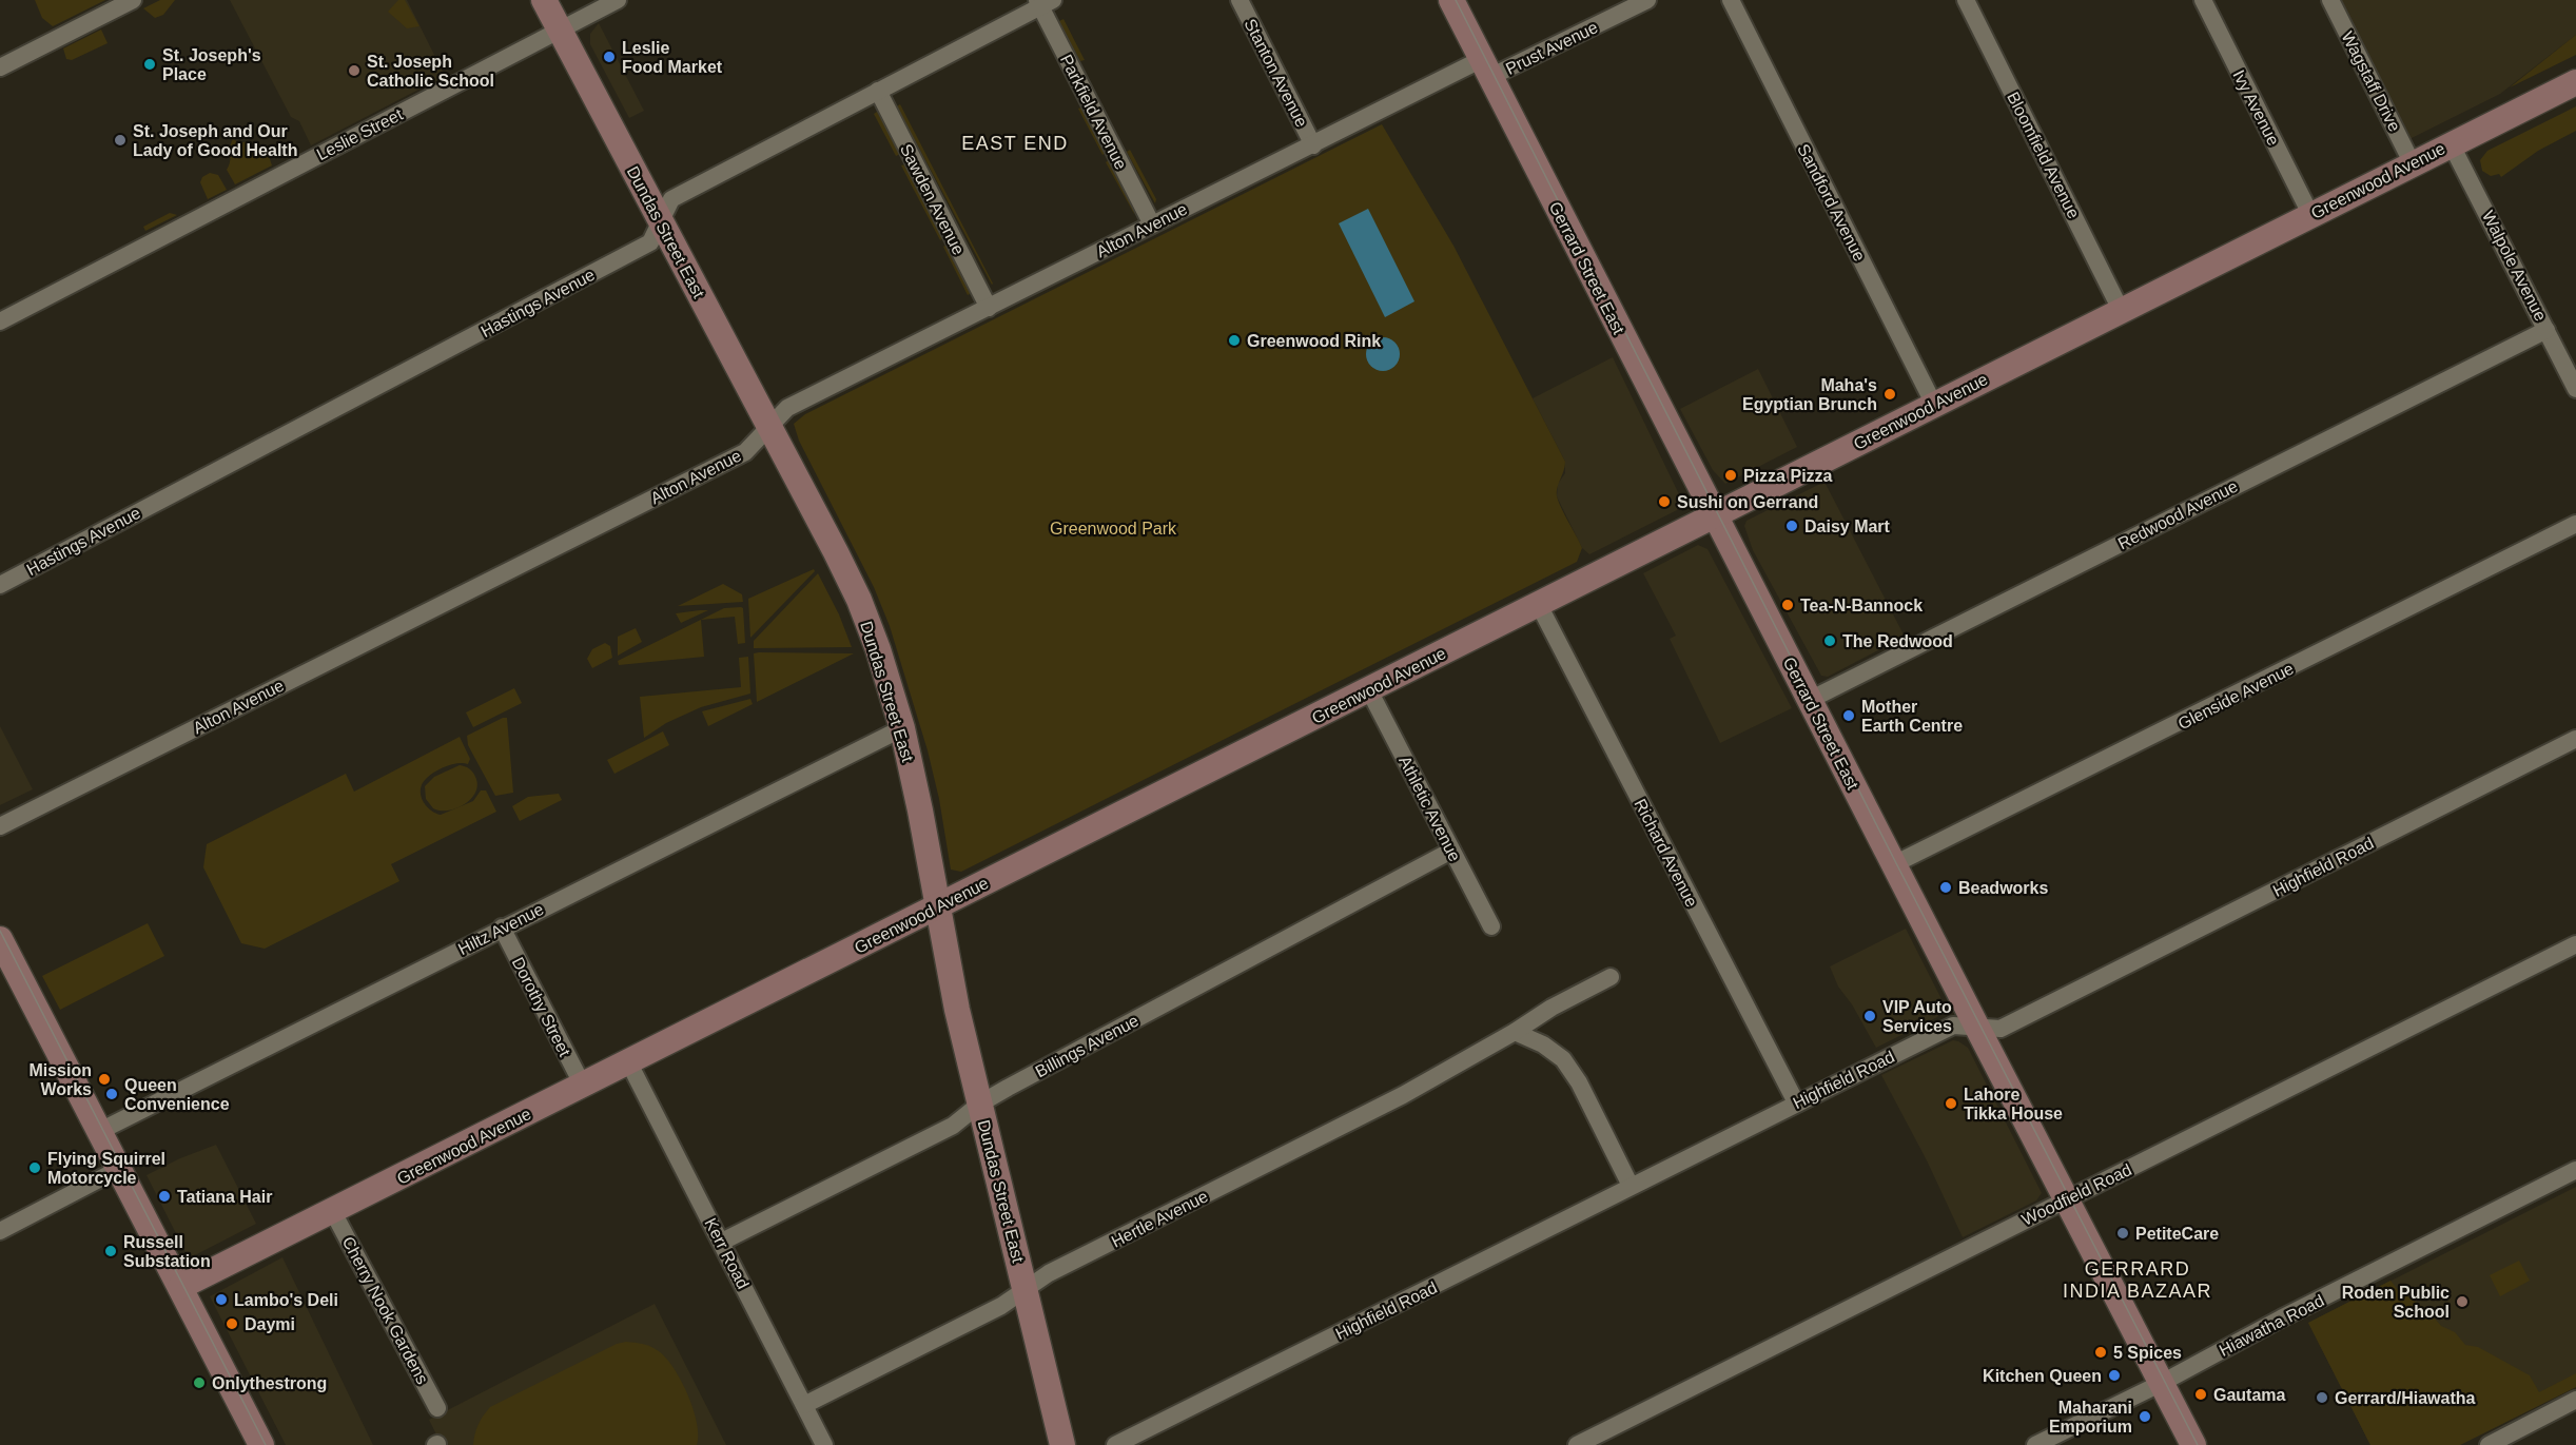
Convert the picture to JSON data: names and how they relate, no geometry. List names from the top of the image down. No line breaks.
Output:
{"streets":{"street":["Prust Avenue","Stanton Avenue","Wagstaff Drive","Ivy Avenue","Parkfield Avenue","Leslie Street","Bloomfield Avenue","Greenwood Avenue","Sawden Avenue","Sandford Avenue","Alton Avenue","Dundas Street East","Walpole Avenue","Gerrard Street East","Hastings Avenue","Redwood Avenue","Glenside Avenue","Athletic Avenue","Richard Avenue","Highfield Road","Hiltz Avenue","Dorothy Street","Billings Avenue","Woodfield Road","Hertle Avenue","Kerr Road","Cherry Nook Gardens","Hiawatha Road"]},"crossings":[["Prust Avenue","Alton Avenue"],["Prust Avenue","Gerrard Street East"],["Stanton Avenue","Alton Avenue"],["Wagstaff Drive","Greenwood Avenue"],["Ivy Avenue","Greenwood Avenue"],["Parkfield Avenue","Alton Avenue"],["Parkfield Avenue","Hastings Avenue"],["Leslie Street","Dundas Street East"],["Bloomfield Avenue","Greenwood Avenue"],["Greenwood Avenue","Sandford Avenue"],["Greenwood Avenue","Dundas Street East"],["Greenwood Avenue","Walpole Avenue"],["Greenwood Avenue","Gerrard Street East"],["Greenwood Avenue","Athletic Avenue"],["Greenwood Avenue","Richard Avenue"],["Greenwood Avenue","Dorothy Street"],["Greenwood Avenue","Kerr Road"],["Greenwood Avenue","Cherry Nook Gardens"],["Sawden Avenue","Alton Avenue"],["Sawden Avenue","Hastings Avenue"],["Alton Avenue","Dundas Street East"],["Alton Avenue","Gerrard Street East"],["Dundas Street East","Hastings Avenue"],["Dundas Street East","Hiltz Avenue"],["Dundas Street East","Billings Avenue"],["Dundas Street East","Hertle Avenue"],["Walpole Avenue","Redwood Avenue"],["Gerrard Street East","Redwood Avenue"],["Gerrard Street East","Glenside Avenue"],["Gerrard Street East","Highfield Road"],["Gerrard Street East","Woodfield Road"],["Gerrard Street East","Hiawatha Road"],["Athletic Avenue","Billings Avenue"],["Richard Avenue","Highfield Road"],["Hiltz Avenue","Dorothy Street"],["Billings Avenue","Kerr Road"],["Hertle Avenue","Kerr Road"]],"districts":["EAST END","GERRARD INDIA BAZAAR"],"parks":["Greenwood Park"],"places":["Leslie Food Market","St. Joseph's Place","St. Joseph Catholic School","St. Joseph and Our Lady of Good Health","Greenwood Rink","Maha's Egyptian Brunch","Pizza Pizza","Sushi on Gerrand","Daisy Mart","Tea-N-Bannock","The Redwood","Mother Earth Centre","Beadworks","VIP Auto Services","Mission Works","Queen Convenience","Lahore Tikka House","Flying Squirrel Motorcycle","Tatiana Hair","PetiteCare","Russell Substation","Lambo's Deli","Roden Public School","Daymi","5 Spices","Kitchen Queen","Onlythestrong","Gautama","Gerrard/Hiawatha","Maharani Emporium"]}
